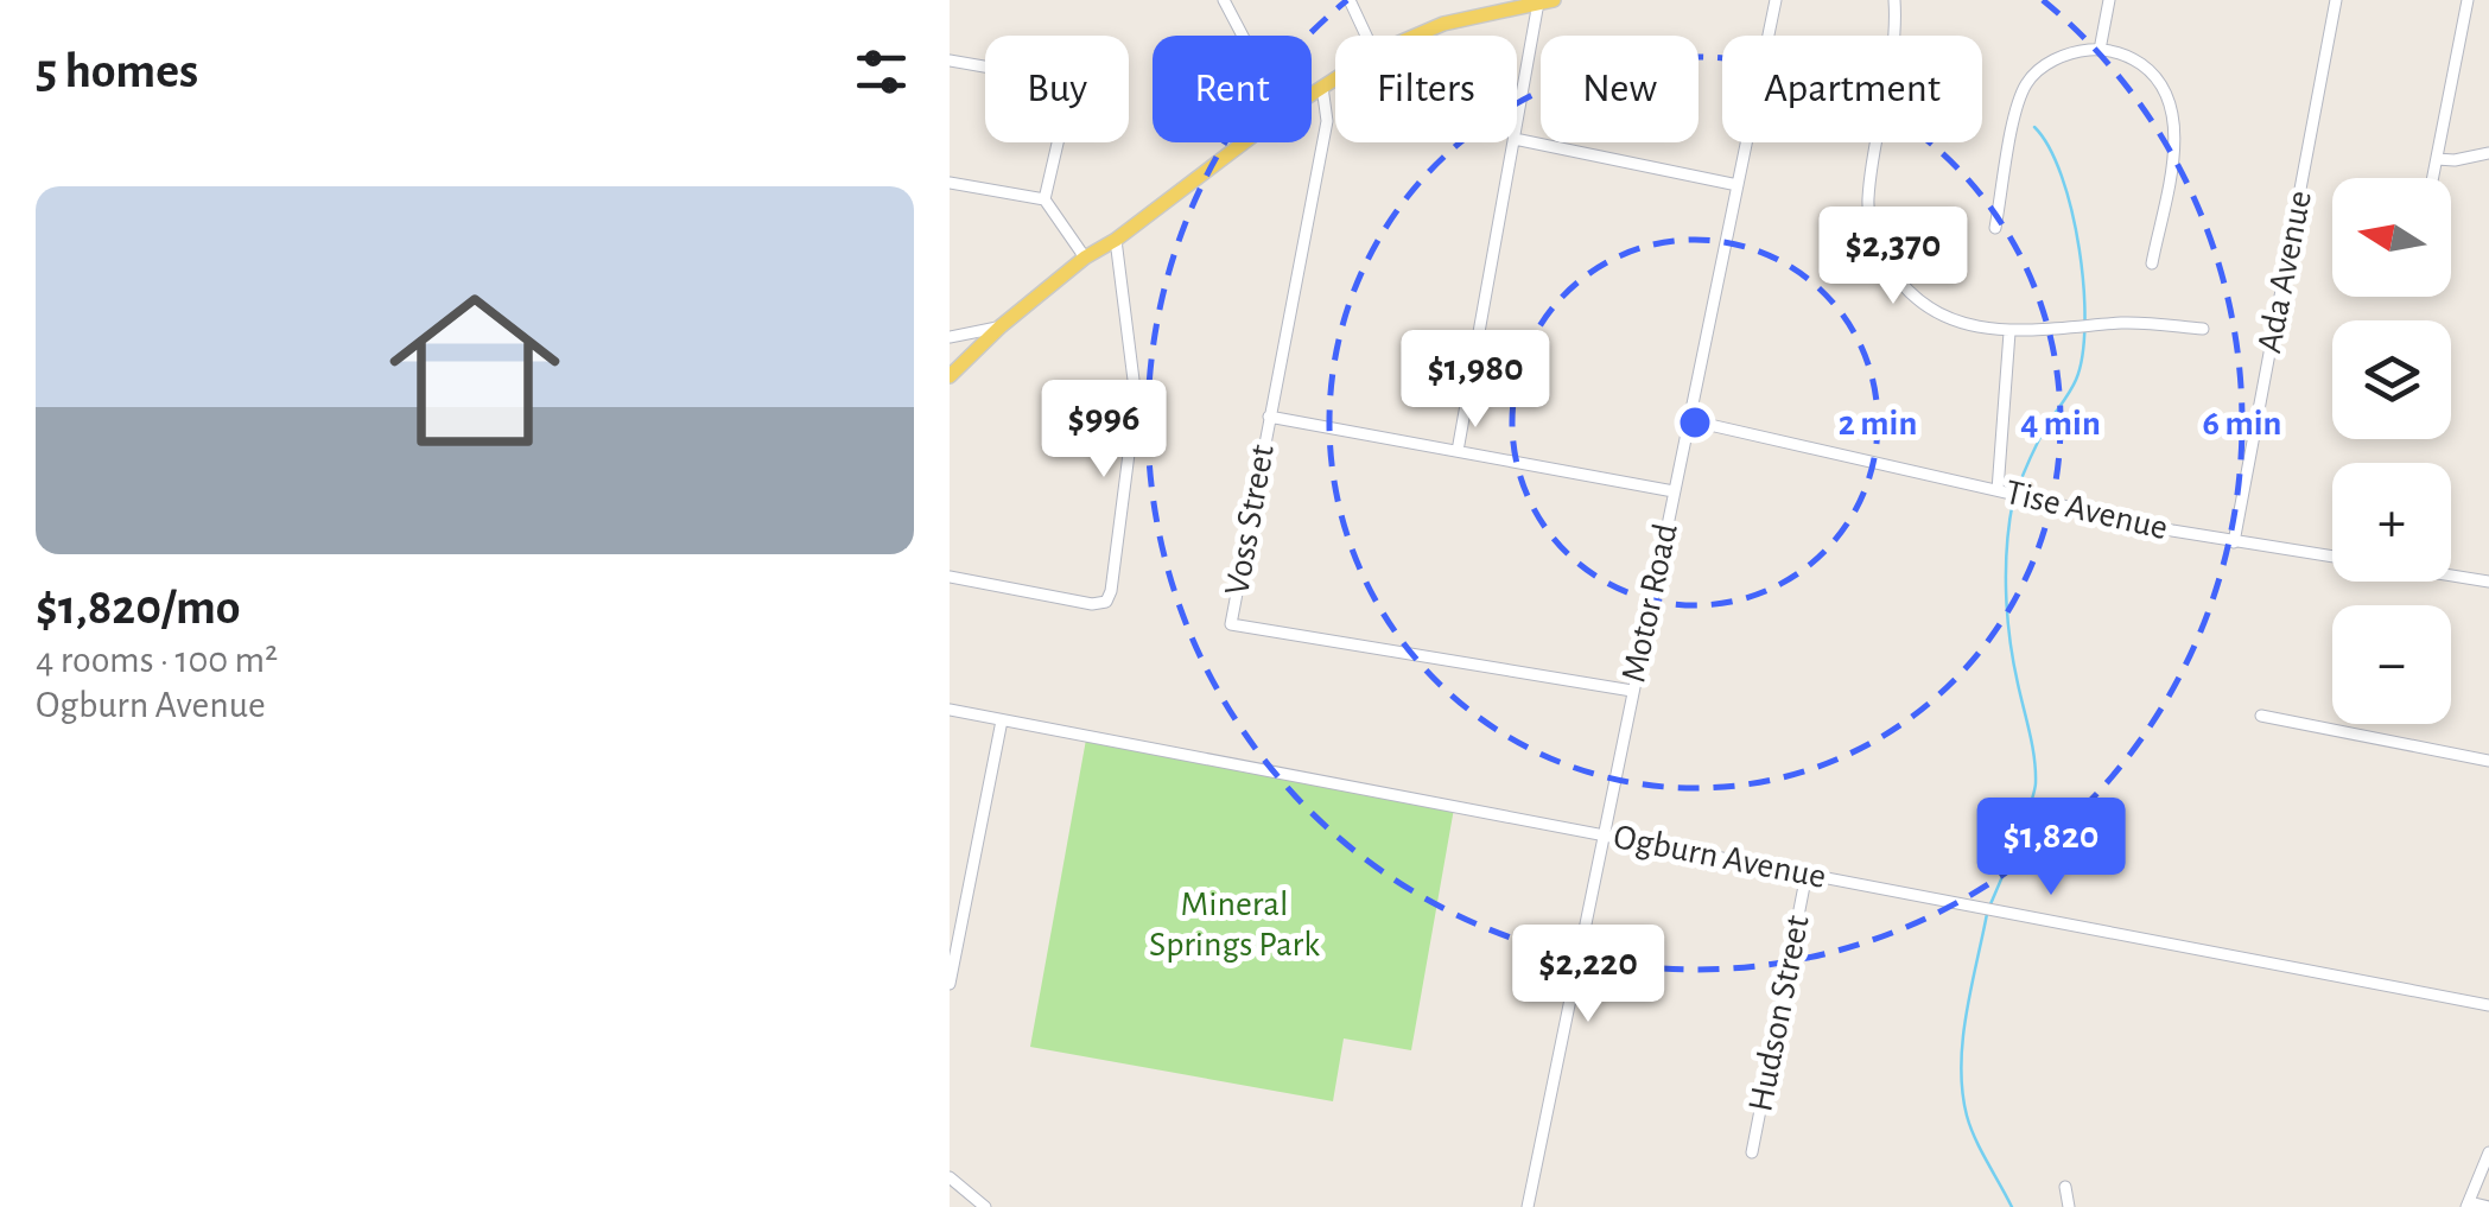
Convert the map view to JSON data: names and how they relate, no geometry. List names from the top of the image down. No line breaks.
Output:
{"streets":{"street":["Ada Avenue","Tise Avenue","Voss Street","Motor Road","Ogburn Avenue","Hudson Street"]},"crossings":[["Ada Avenue","Tise Avenue"],["Tise Avenue","Motor Road"],["Voss Street","Motor Road"],["Motor Road","Ogburn Avenue"],["Ogburn Avenue","Hudson Street"]],"parks":["Mineral Springs Park"],"north":"left","page":{"heading":"5 homes","chip":["Buy","Rent","Filters","New","Apartment"],"list":[{"name":"$1,820/mo","note":"4 rooms · 100 m² · Ogburn Avenue"}],"map_buttons":["+","−"],"price":["$2,370","$1,980","$996","$1,820","$2,220"]},"rings":["2 min","4 min","6 min"]}
